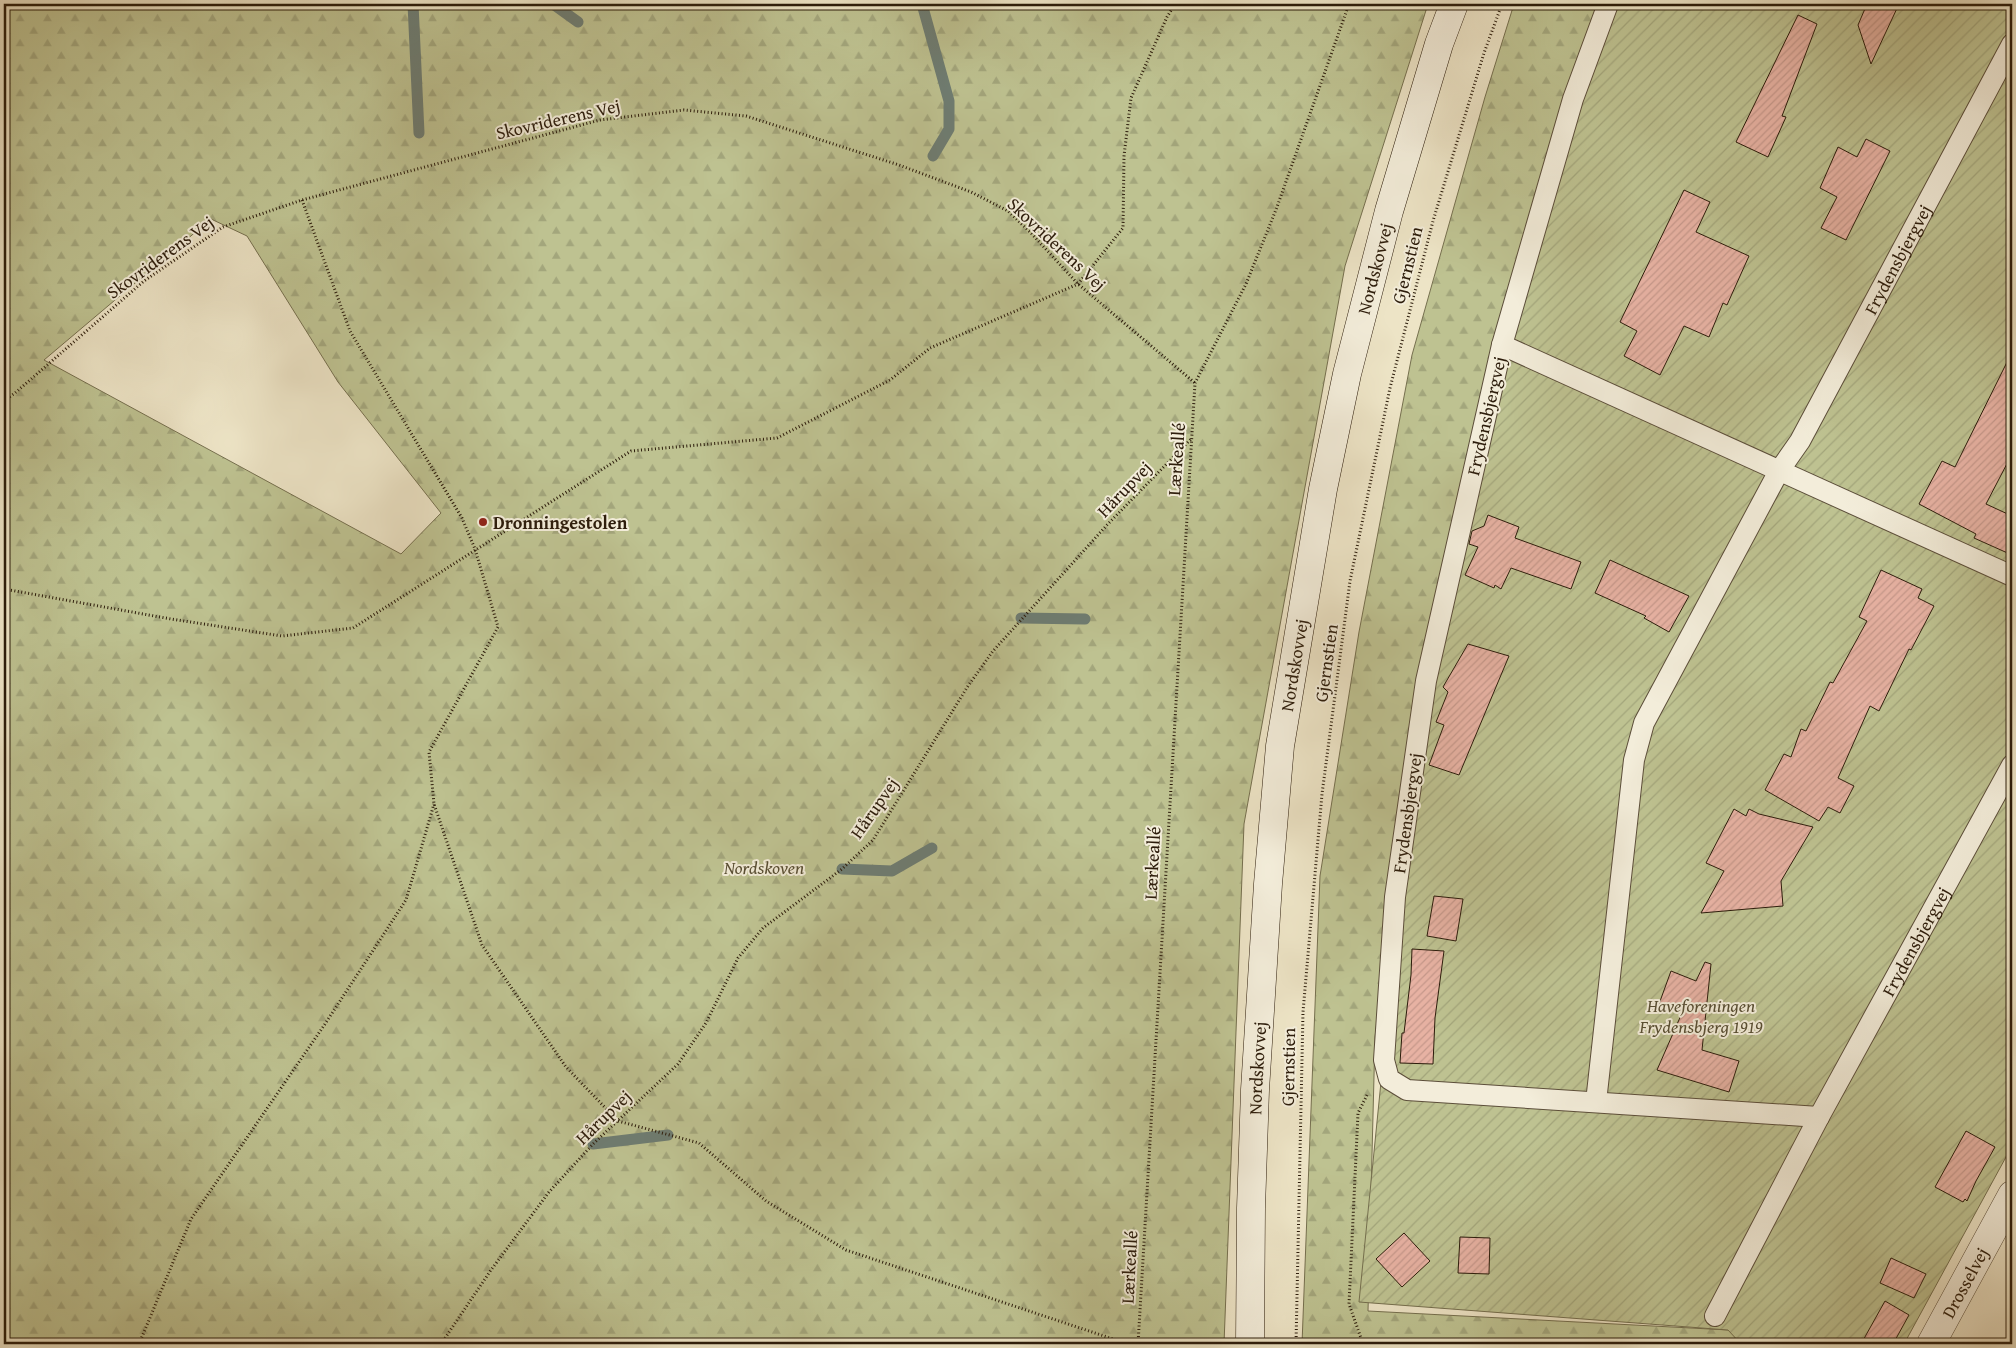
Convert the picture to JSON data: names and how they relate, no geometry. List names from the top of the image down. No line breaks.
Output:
{"streets":{"street":["Nordskovvej","Drosselvej"],"lane":["Frydensbjergvej"],"path":["Skovriderens Vej","Gjernstien","Lærkeallé","Hårupvej"]},"crossings":[["Skovriderens Vej","Lærkeallé"],["Lærkeallé","Hårupvej"]],"parks":["Nordskoven","Haveforeningen Frydensbjerg 1919"],"places":["Dronningestolen"]}
